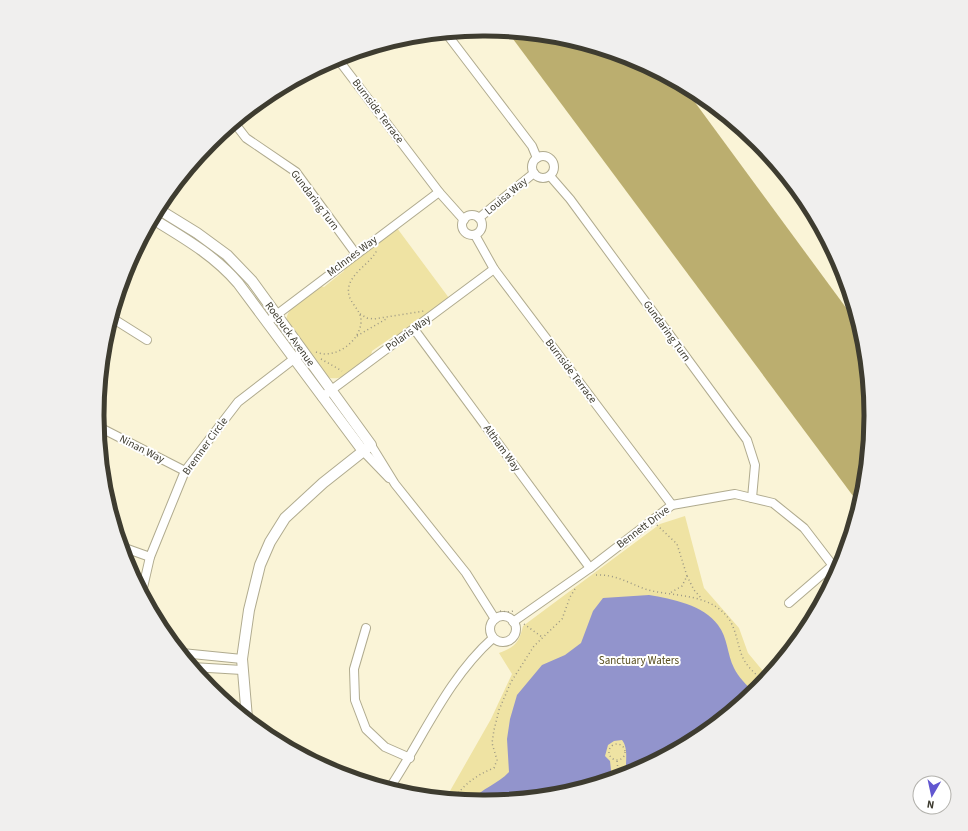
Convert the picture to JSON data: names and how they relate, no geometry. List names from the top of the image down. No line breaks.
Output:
{"streets":{"street":["Burnside Terrace","Louisa Way","Gundaring Turn","McInnes Way","Polaris Way","Roebuck Avenue","Bremner Circle","Altham Way","Ninan Way","Bennett Drive"]},"crossings":[["Burnside Terrace","Louisa Way"],["Burnside Terrace","McInnes Way"],["Burnside Terrace","Polaris Way"],["Burnside Terrace","Bennett Drive"],["Louisa Way","Gundaring Turn"],["Gundaring Turn","McInnes Way"],["Gundaring Turn","Bennett Drive"],["McInnes Way","Roebuck Avenue"],["Polaris Way","Roebuck Avenue"],["Polaris Way","Altham Way"],["Roebuck Avenue","Bremner Circle"],["Roebuck Avenue","Bennett Drive"],["Bremner Circle","Ninan Way"],["Altham Way","Bennett Drive"]],"parks":["Sanctuary Waters"],"north":"bottom"}
